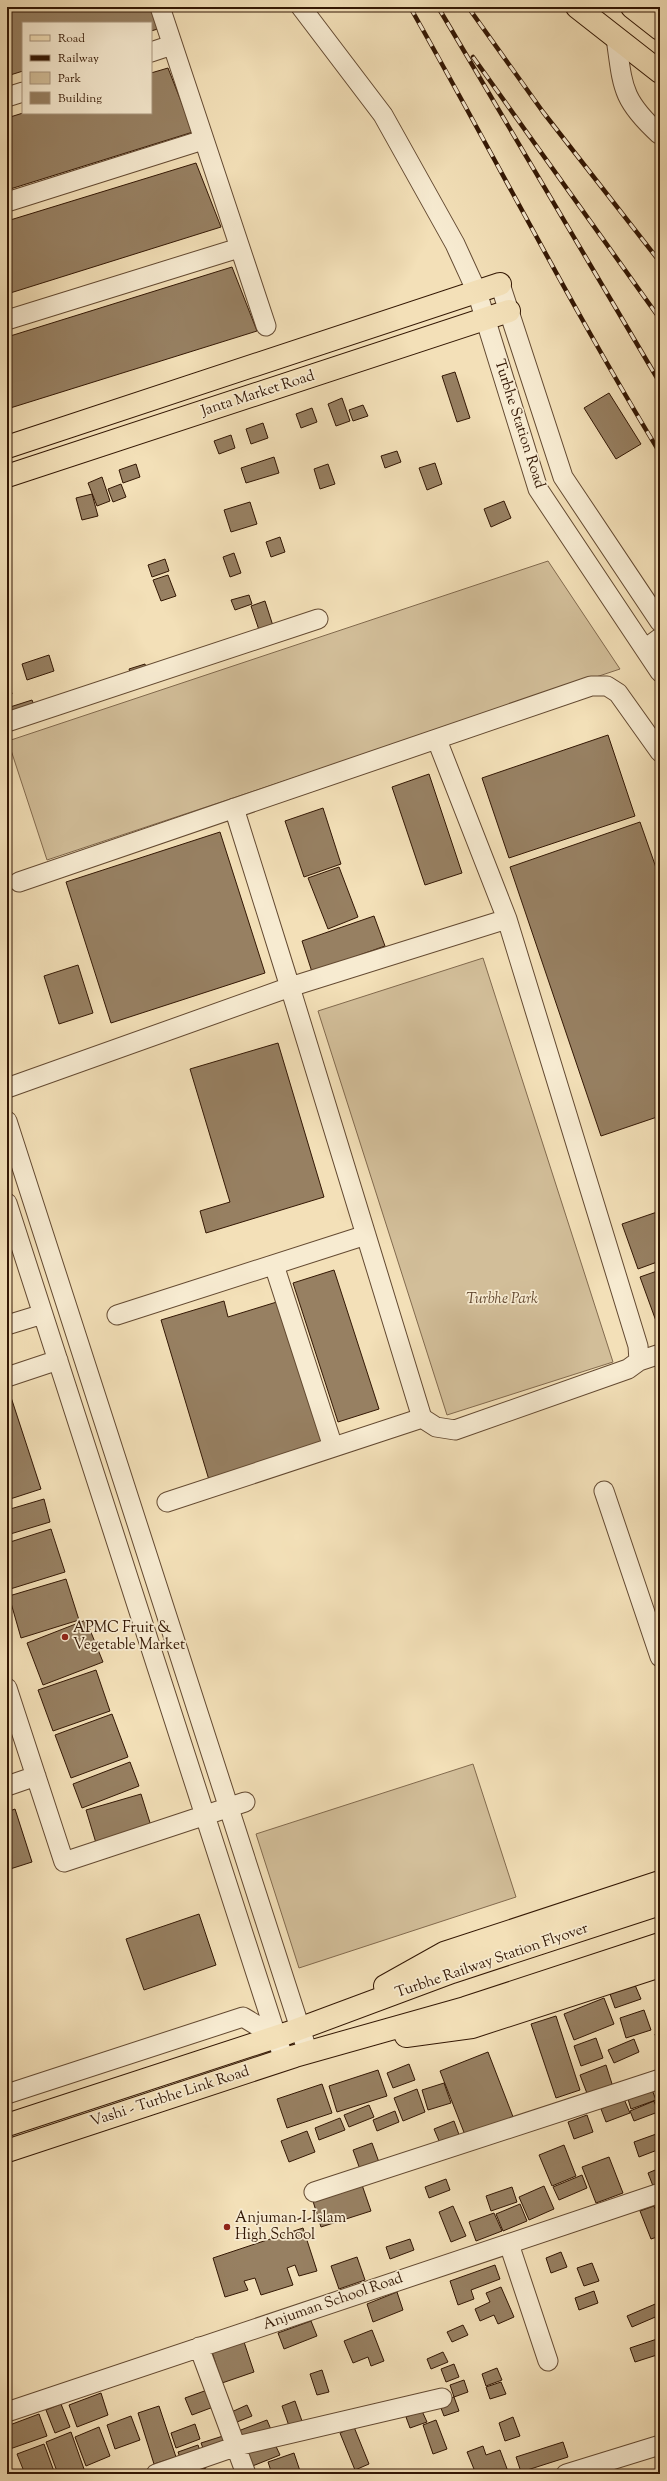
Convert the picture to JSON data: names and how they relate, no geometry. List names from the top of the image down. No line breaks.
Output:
{"streets":{"main road":["Janta Market Road","Turbhe Railway Station Flyover","Vashi - Turbhe Link Road"],"street":["Turbhe Station Road","Anjuman School Road"]},"crossings":[["Janta Market Road","Turbhe Station Road"],["Turbhe Railway Station Flyover","Vashi - Turbhe Link Road"]],"parks":["Turbhe Park"],"places":["APMC Fruit & Vegetable Market","Anjuman-I-Islam High School"],"legend":["Road","Railway","Park","Building"]}
